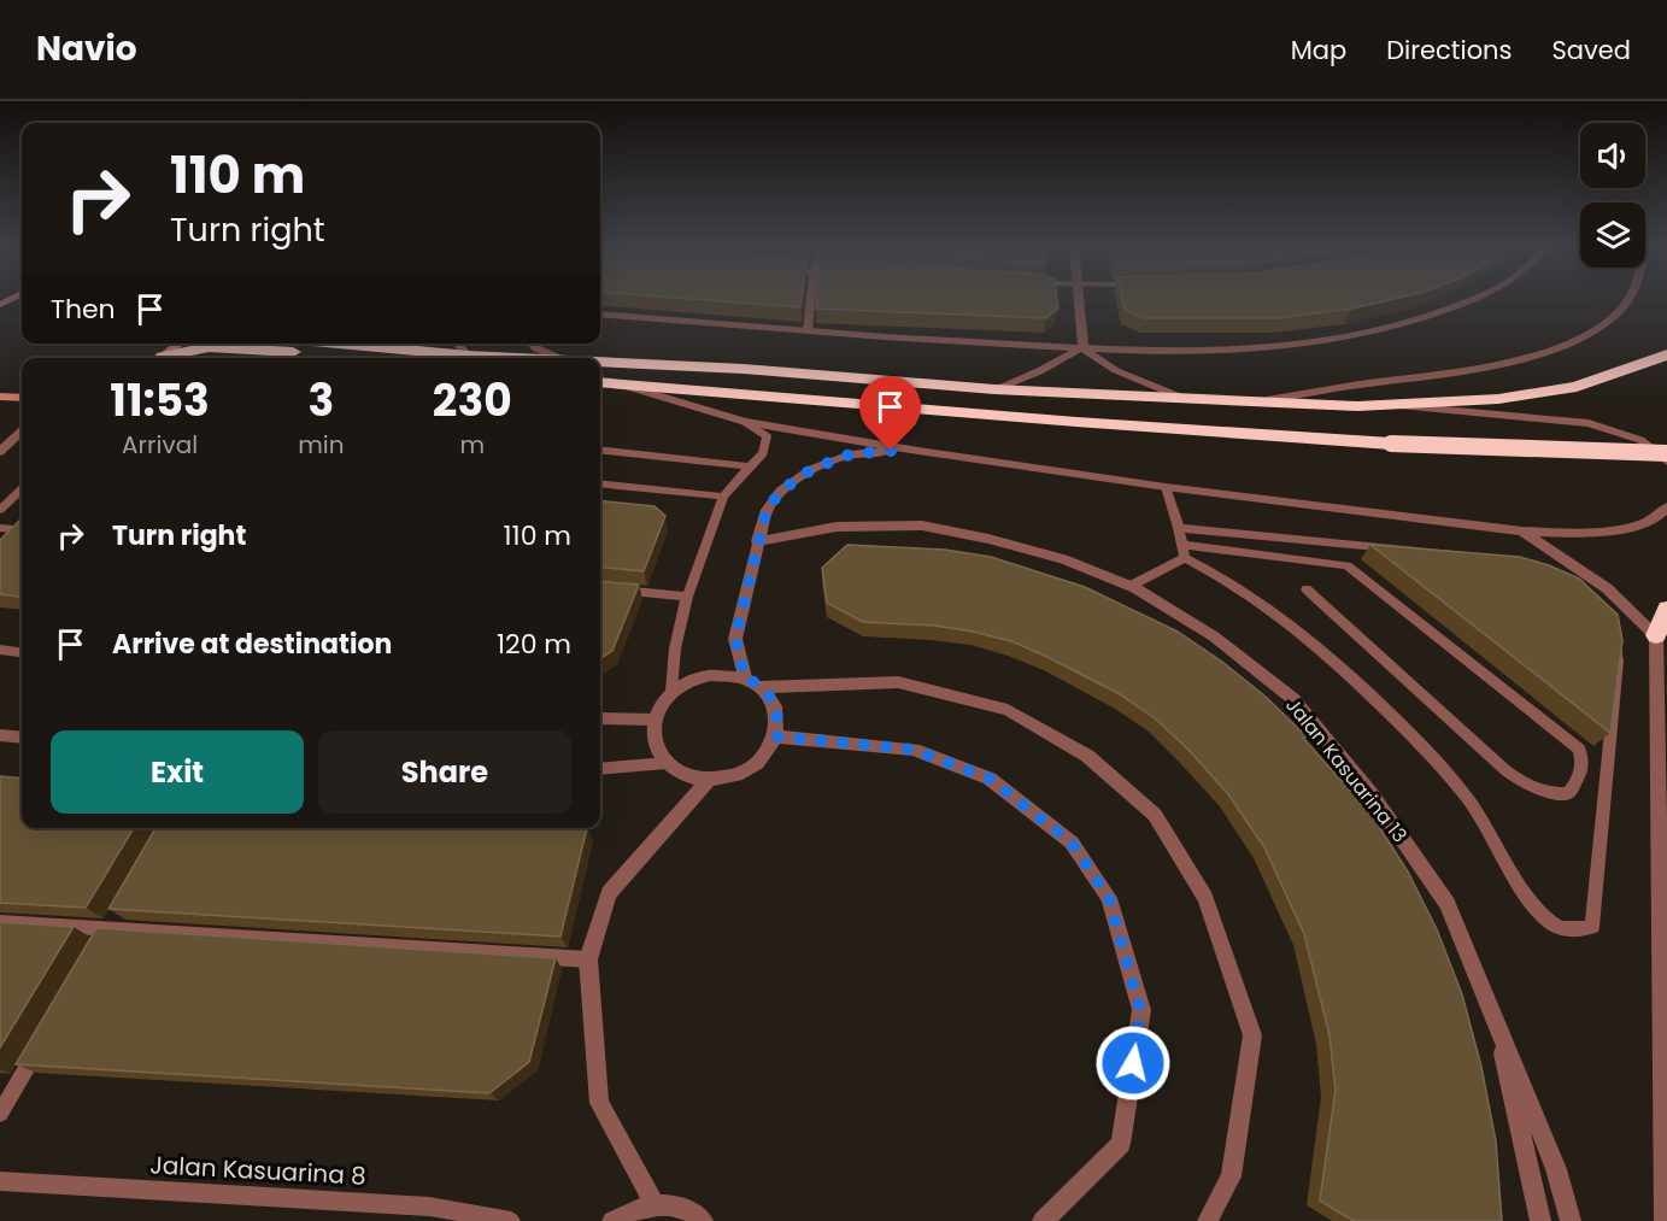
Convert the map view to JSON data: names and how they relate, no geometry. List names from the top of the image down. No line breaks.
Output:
{"streets":{"street":["Jalan Kasuarina 13"],"lane":["Jalan Kasuarina 8"]},"page":{"header":"Navio","nav":["Map","Directions","Saved"],"turn":["110 m","Turn right"],"then":"Then","eta":["11:53","Arrival","3","min","230","m"],"list":[{"name":"Turn right","value":"110 m"},{"name":"Arrive at destination","value":"120 m"}],"buttons":["Exit","Share"]}}
